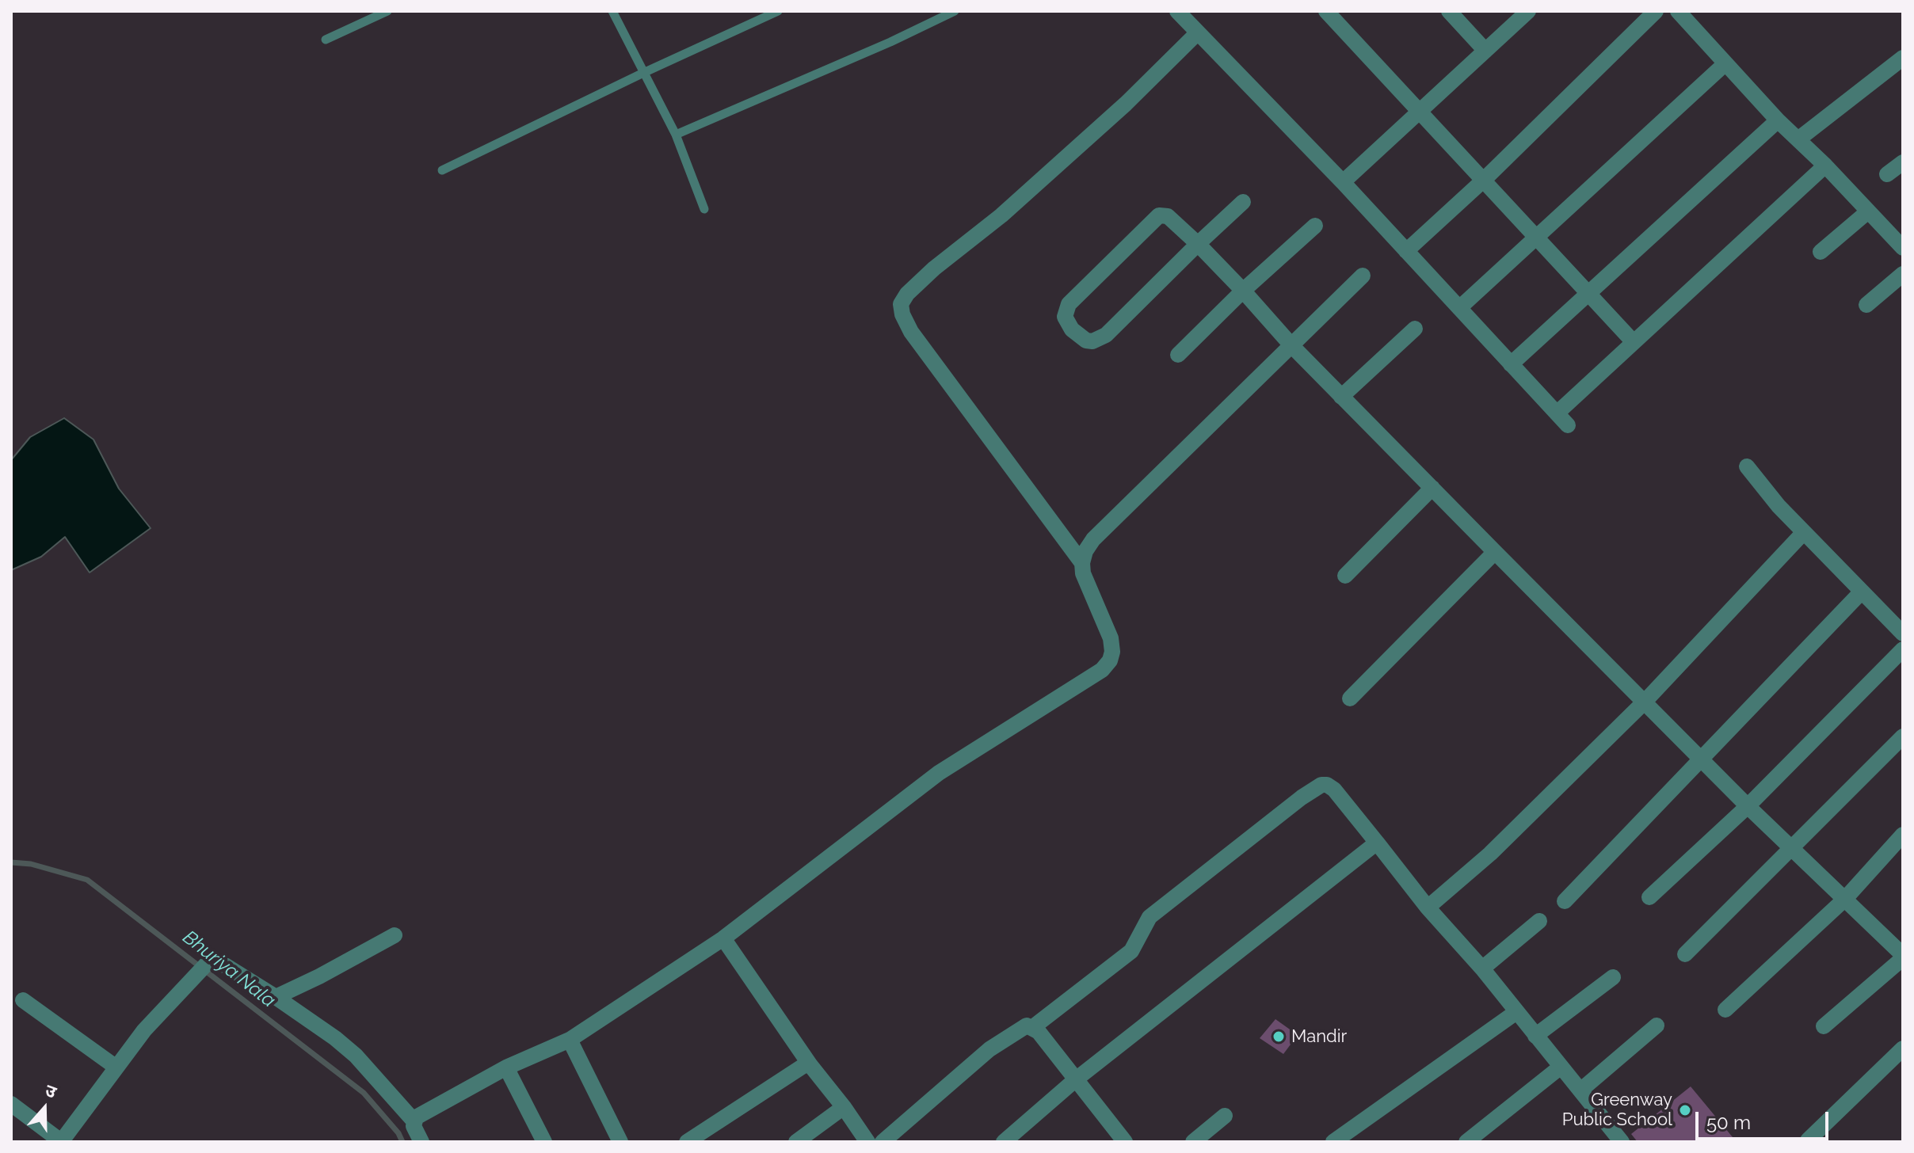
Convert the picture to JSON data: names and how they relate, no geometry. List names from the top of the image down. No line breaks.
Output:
{"water":["Bhuriya Nala"],"places":["Mandir","Greenway Public School"],"scale_bar":"50 m","north":"top"}
